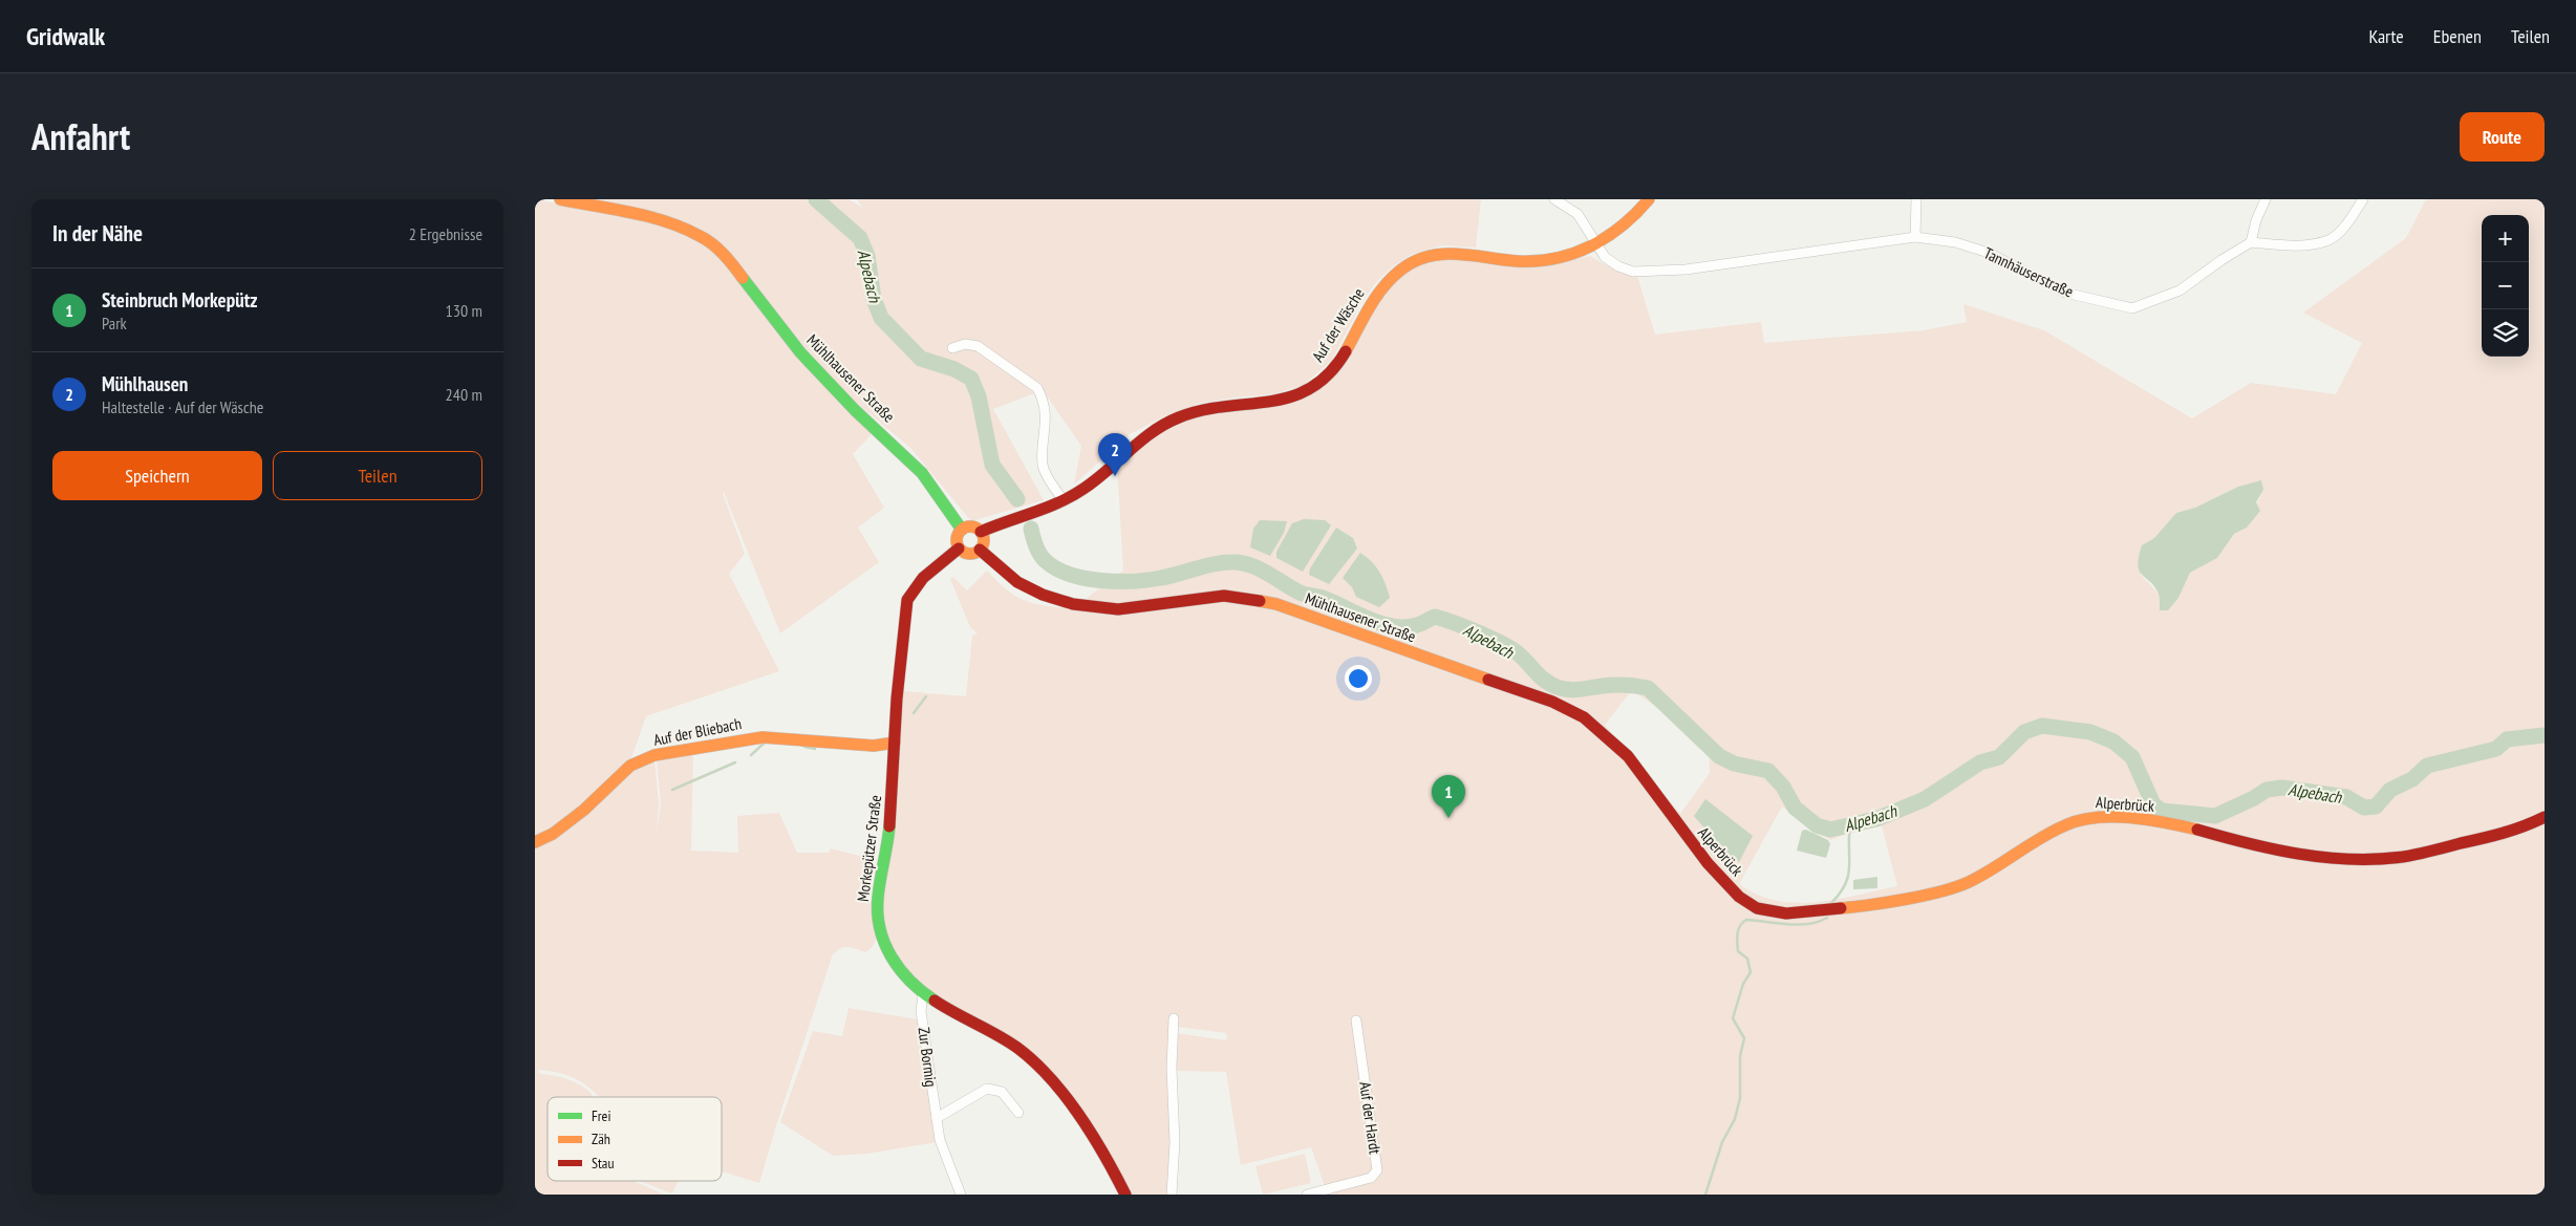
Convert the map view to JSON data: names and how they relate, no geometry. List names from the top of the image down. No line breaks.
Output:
{"streets":{"main road":["Auf der Wäsche","Mühlhausener Straße","Auf der Bliebach","Alperbrück","Morkepützer Straße"],"street":["Tannhäuserstraße","Zur Bormig","Auf der Hardt"]},"crossings":[["Tannhäuserstraße","Auf der Wäsche"],["Auf der Wäsche","Mühlhausener Straße"],["Auf der Wäsche","Morkepützer Straße"],["Mühlhausener Straße","Alperbrück"],["Mühlhausener Straße","Morkepützer Straße"],["Auf der Bliebach","Morkepützer Straße"],["Morkepützer Straße","Zur Bormig"]],"water":["Alpebach"],"legend":["Frei","Zäh","Stau"],"page":{"header":"Gridwalk","nav":["Karte","Ebenen","Teilen"],"title":"Anfahrt","buttons":["Route",["Speichern","Teilen"]],"heading":["In der Nähe","2 Ergebnisse"],"map_buttons":["+","−"],"list":[{"mark":"1","name":"Steinbruch Morkepütz","note":"Park","value":"130 m"},{"mark":"2","name":"Mühlhausen","note":"Haltestelle · Auf der Wäsche","value":"240 m"}],"pins":["2","1"]}}
